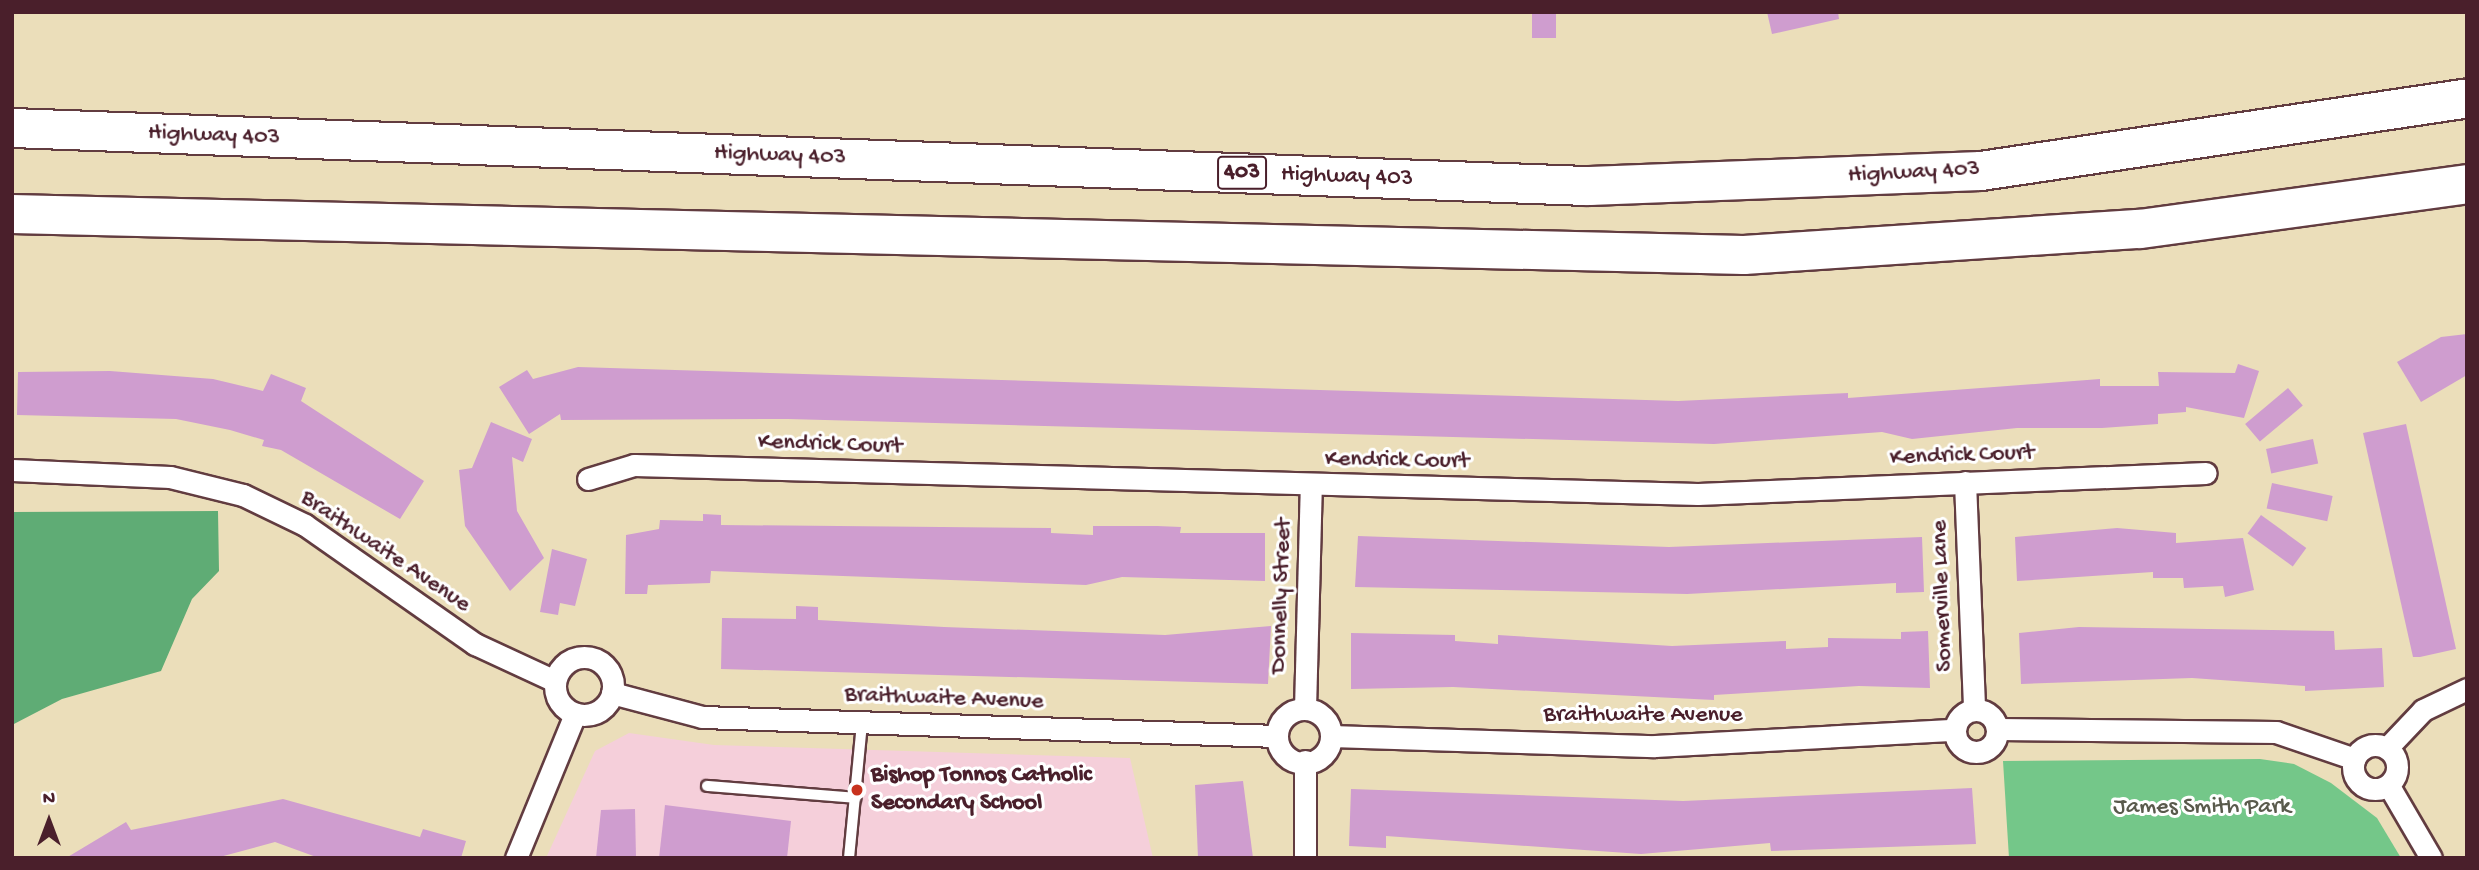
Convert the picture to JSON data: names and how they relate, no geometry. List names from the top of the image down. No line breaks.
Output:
{"streets":{"highway":["Highway 403","403"],"street":["Kendrick Court","Braithwaite Avenue","Donnelly Street","Somerville Lane"]},"crossings":[["Kendrick Court","Donnelly Street"],["Kendrick Court","Somerville Lane"],["Braithwaite Avenue","Donnelly Street"],["Braithwaite Avenue","Somerville Lane"]],"parks":["James Smith Park"],"places":["Bishop Tonnos Catholic Secondary School"],"north":"top"}
